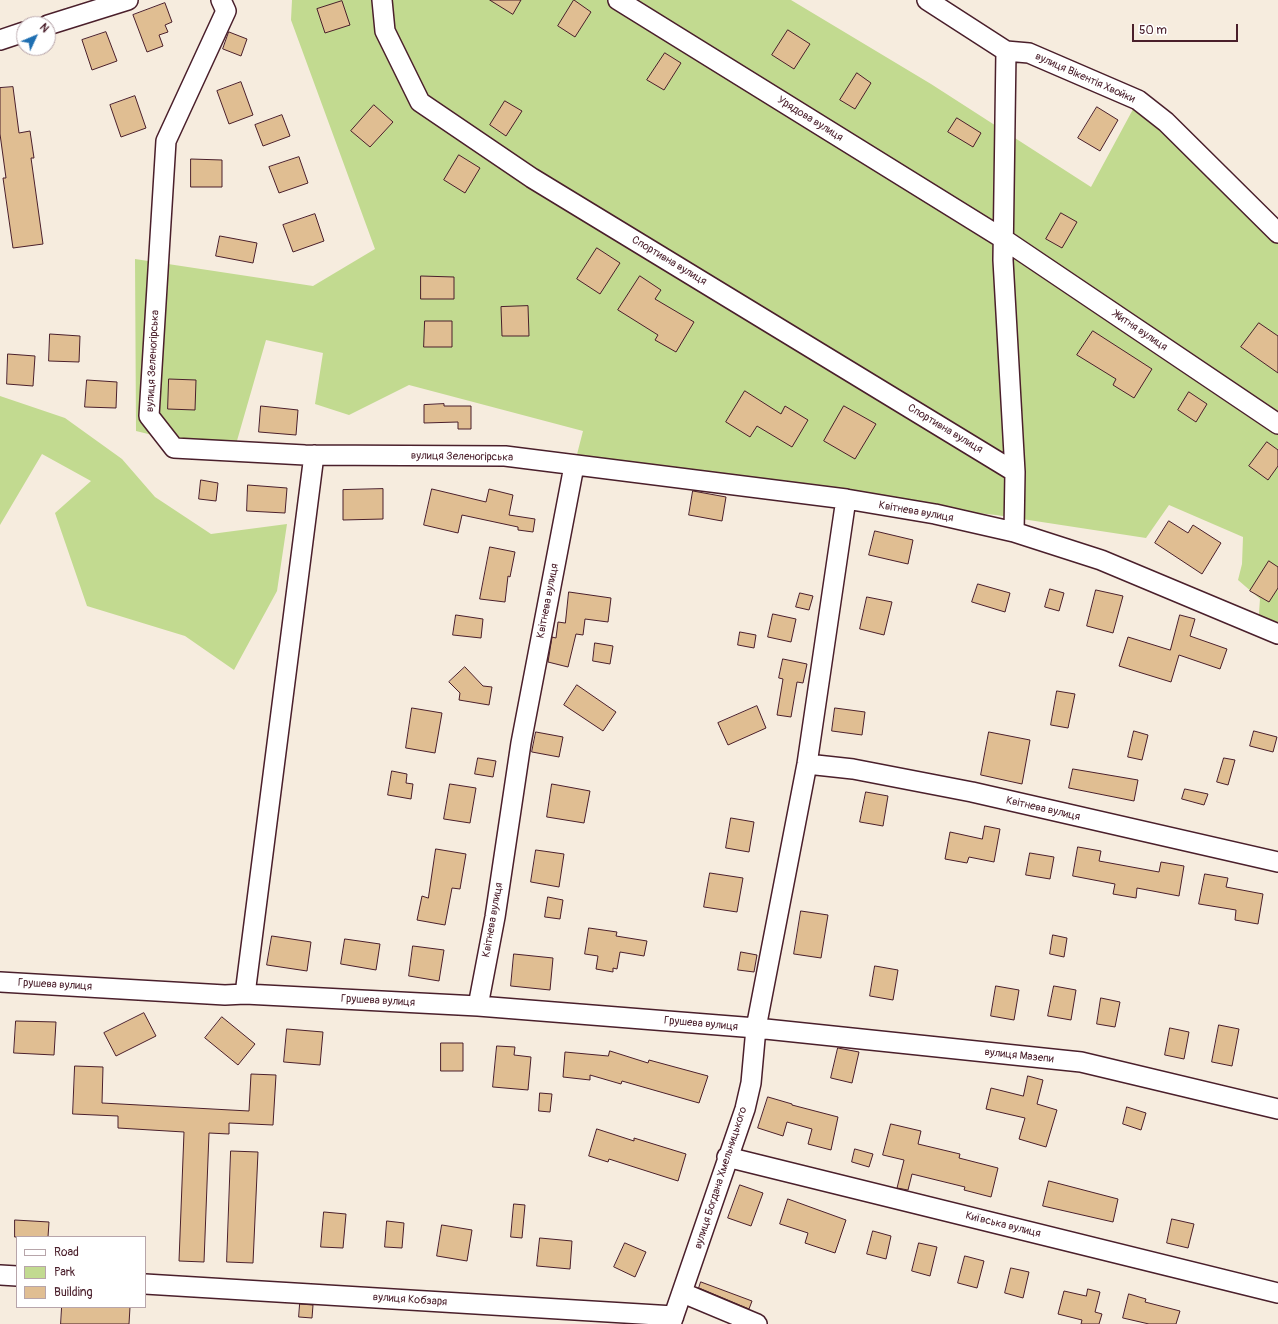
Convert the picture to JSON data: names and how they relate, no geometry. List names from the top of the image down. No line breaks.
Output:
{"streets":{"street":["вулиця Вікентія Хвойки","Урядова вулиця","Спортивна вулиця","Житня вулиця","вулиця Зеленогірська","Квітнева вулиця","Грушева вулиця","вулиця Мазепи","вулиця Богдана Хмельницького","Київська вулиця","вулиця Кобзаря"]},"crossings":[["Урядова вулиця","Житня вулиця"],["вулиця Зеленогірська","Квітнева вулиця"],["Квітнева вулиця","Грушева вулиця"],["Грушева вулиця","вулиця Мазепи"],["Грушева вулиця","вулиця Богдана Хмельницького"],["вулиця Мазепи","вулиця Богдана Хмельницького"],["вулиця Богдана Хмельницького","Київська вулиця"],["вулиця Богдана Хмельницького","вулиця Кобзаря"]],"legend":["Road","Park","Building"],"scale_bar":"50 m","north":"top right"}
